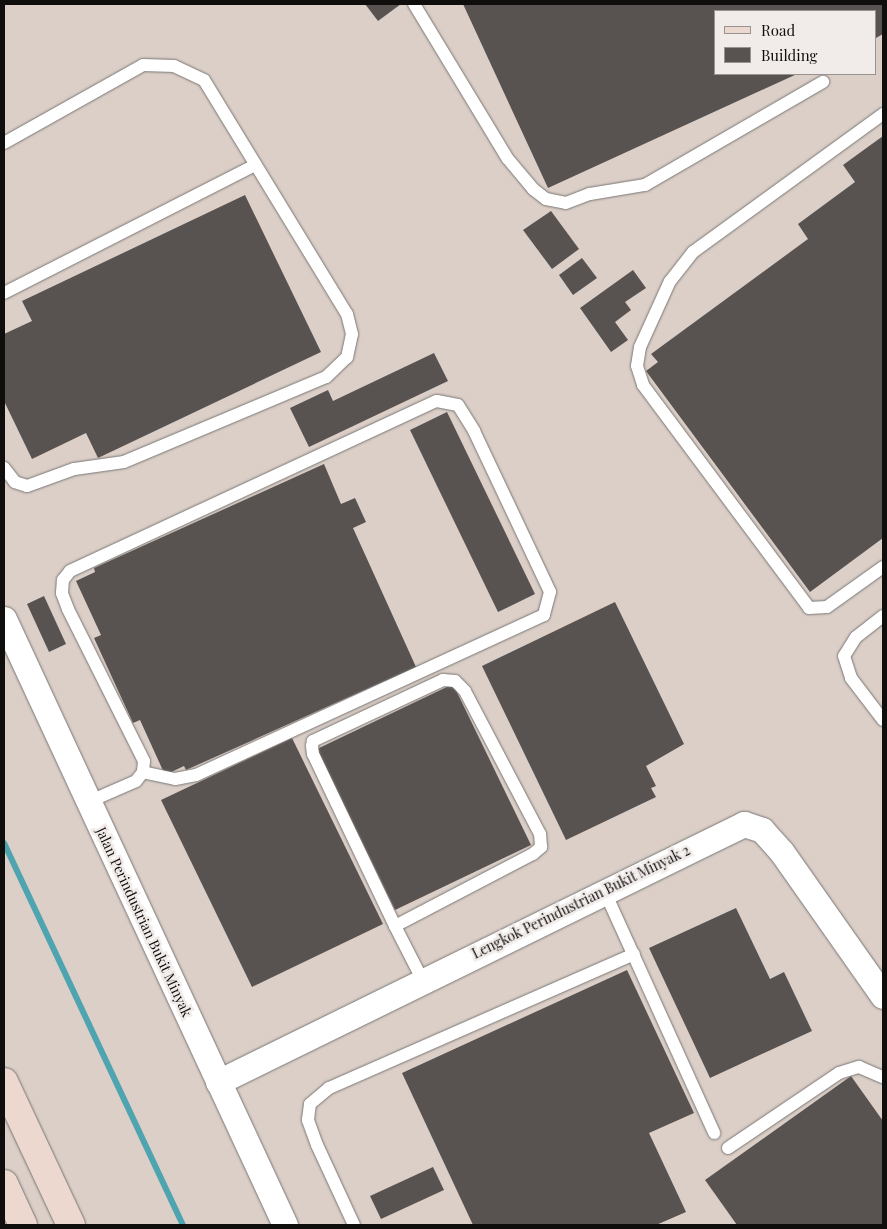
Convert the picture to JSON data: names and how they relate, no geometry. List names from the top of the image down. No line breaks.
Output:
{"streets":{"street":["Lengkok Perindustrian Bukit Minyak 2","Jalan Perindustrian Bukit Minyak"]},"crossings":[["Lengkok Perindustrian Bukit Minyak 2","Jalan Perindustrian Bukit Minyak"]],"legend":["Road","Building"]}
